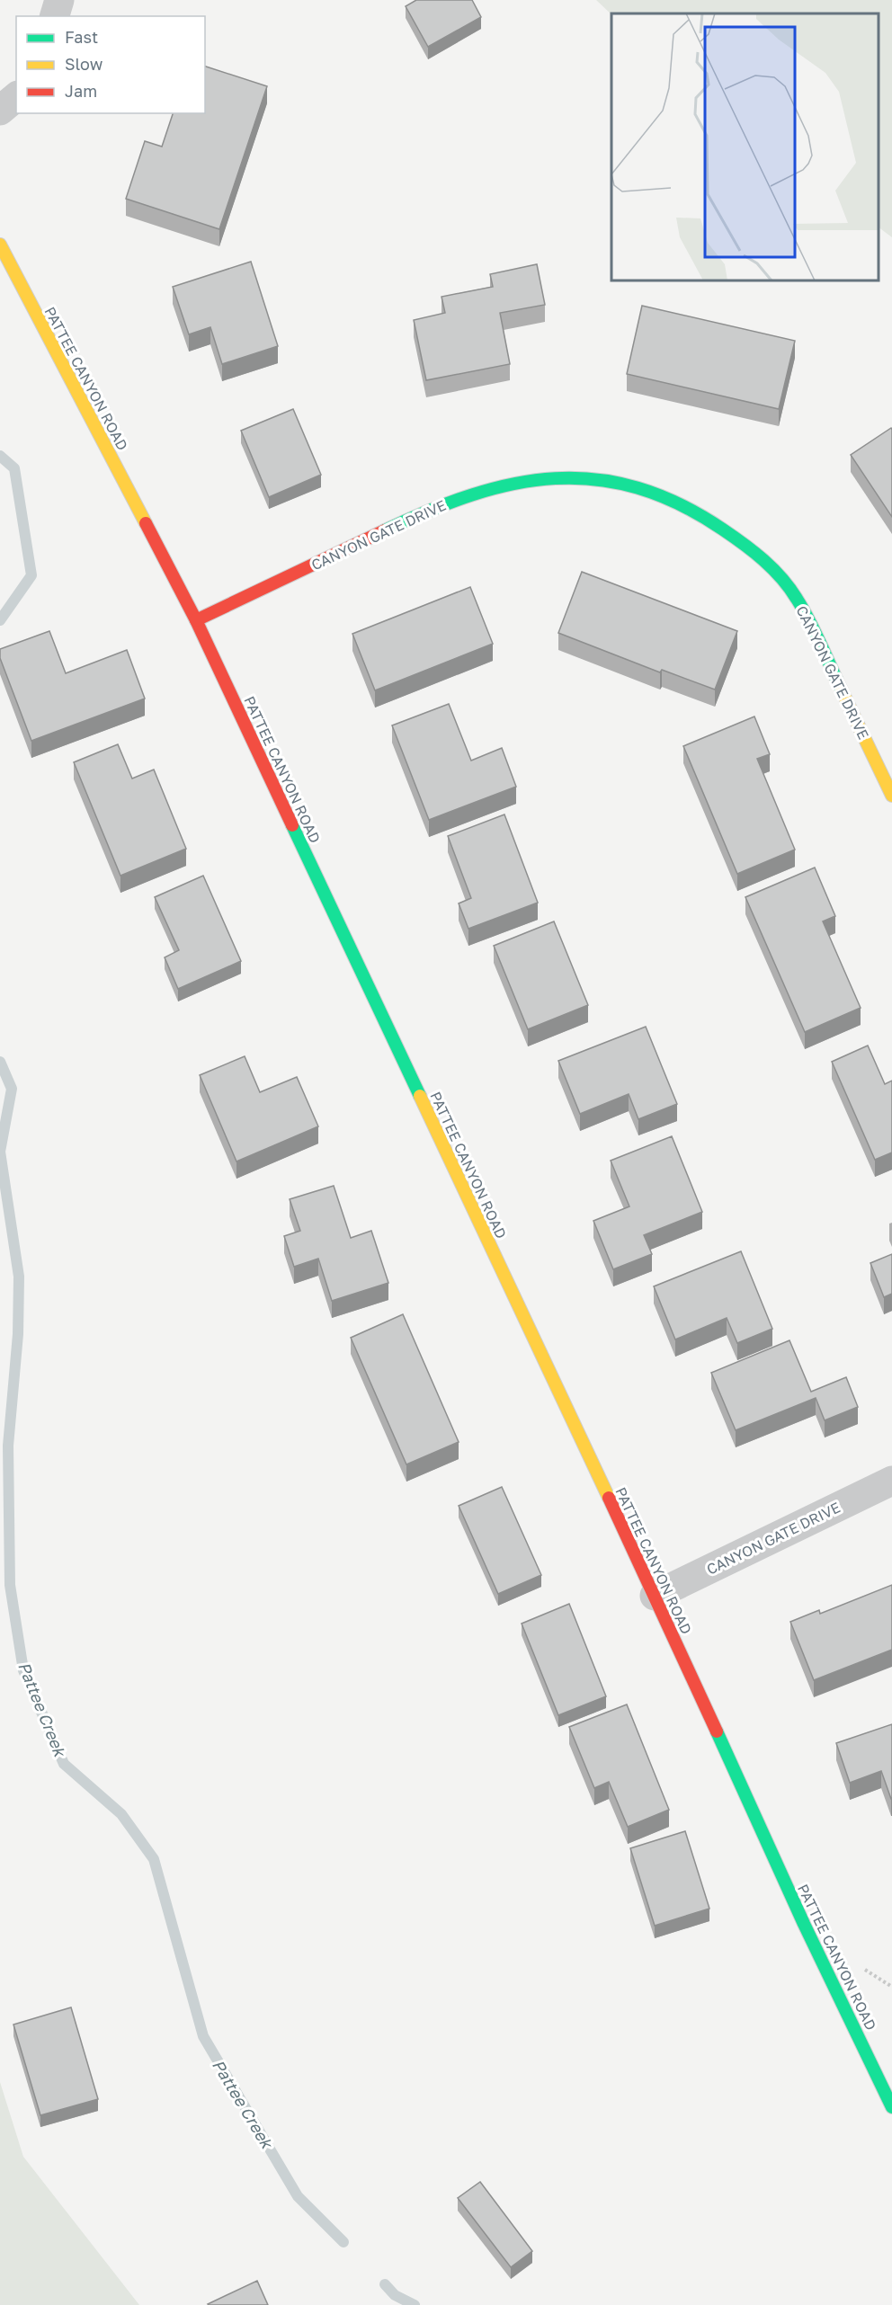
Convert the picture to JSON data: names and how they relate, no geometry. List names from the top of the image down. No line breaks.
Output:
{"streets":{"street":["PATTEE CANYON ROAD","CANYON GATE DRIVE"]},"crossings":[["PATTEE CANYON ROAD","CANYON GATE DRIVE"]],"water":["Pattee Creek"],"legend":["Fast","Slow","Jam"]}
